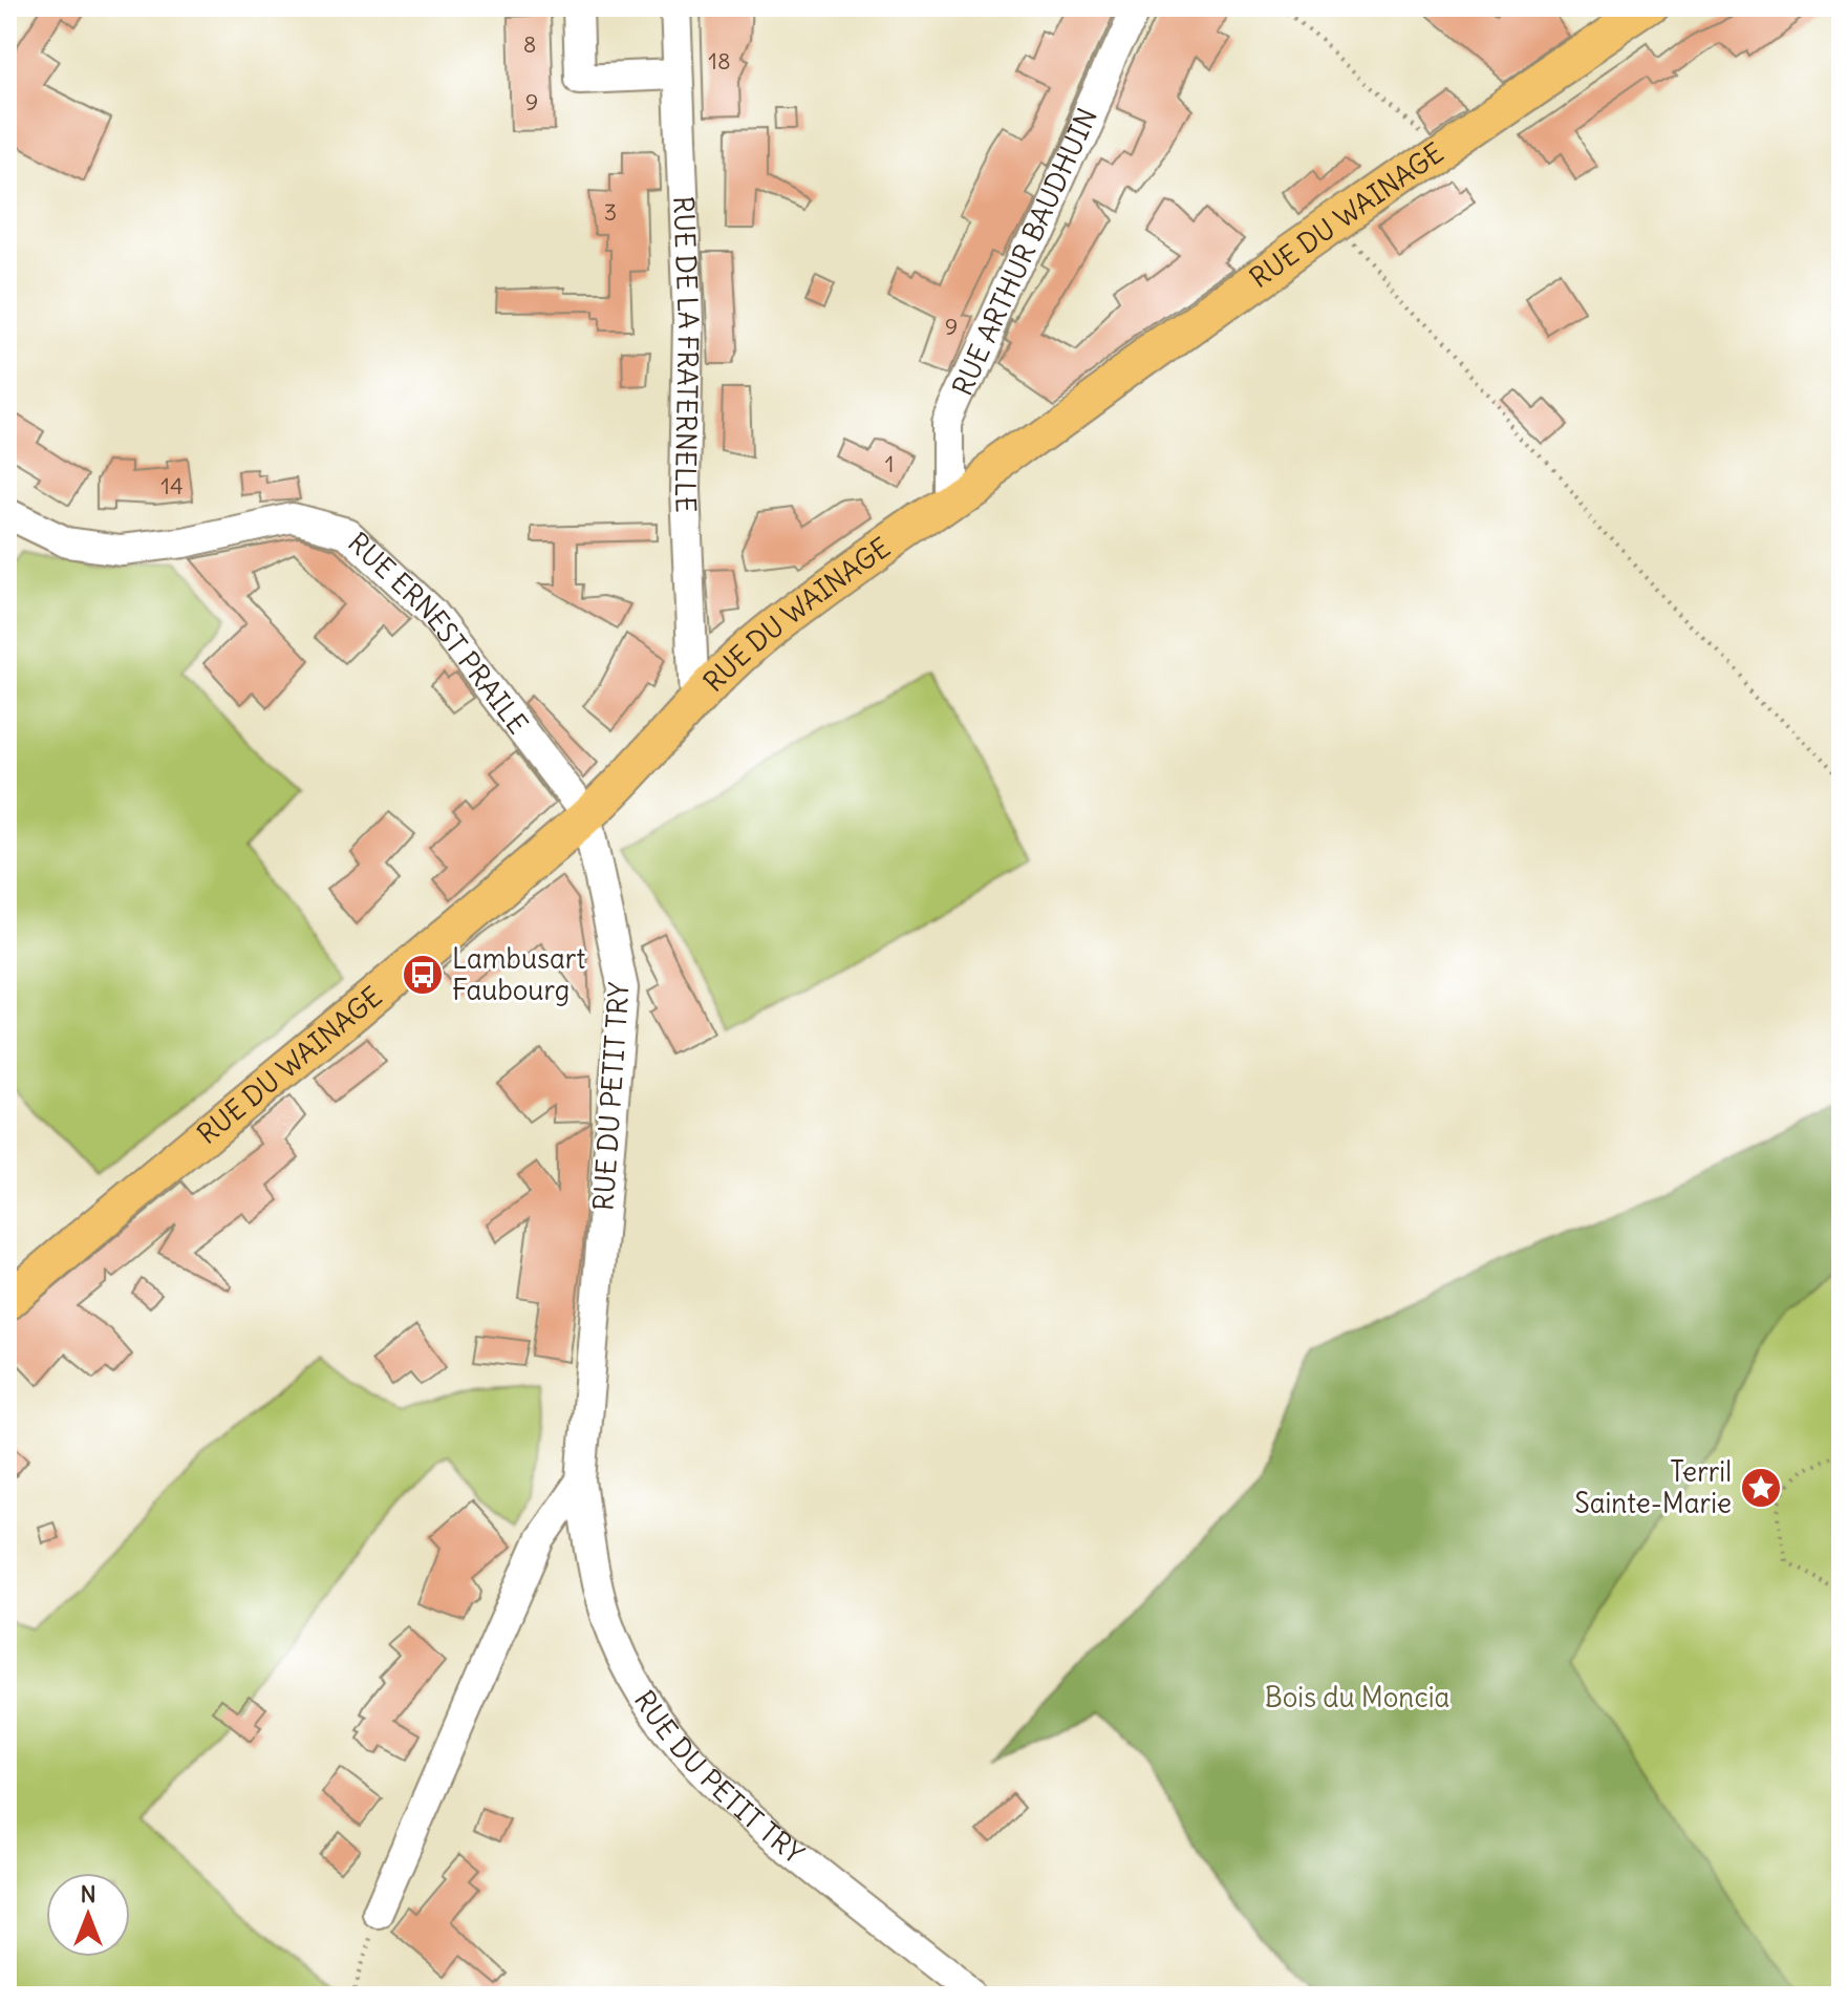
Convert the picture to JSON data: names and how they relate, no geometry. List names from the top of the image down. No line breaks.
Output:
{"streets":{"main road":["RUE DU WAINAGE"],"street":["RUE ARTHUR BAUDHUIN","RUE DE LA FRATERNELLE","RUE ERNEST PRAILE","RUE DU PETIT TRY"]},"crossings":[["RUE DU WAINAGE","RUE ARTHUR BAUDHUIN"],["RUE DU WAINAGE","RUE DE LA FRATERNELLE"],["RUE DU WAINAGE","RUE ERNEST PRAILE"],["RUE DU WAINAGE","RUE DU PETIT TRY"],["RUE ERNEST PRAILE","RUE DU PETIT TRY"]],"parks":["Bois du Moncia"],"places":{"bus stop":["Lambusart Faubourg"],"place":["Terril Sainte-Marie"]},"house_numbers":["8","18","9","3","9","1","14"],"north":"top"}
